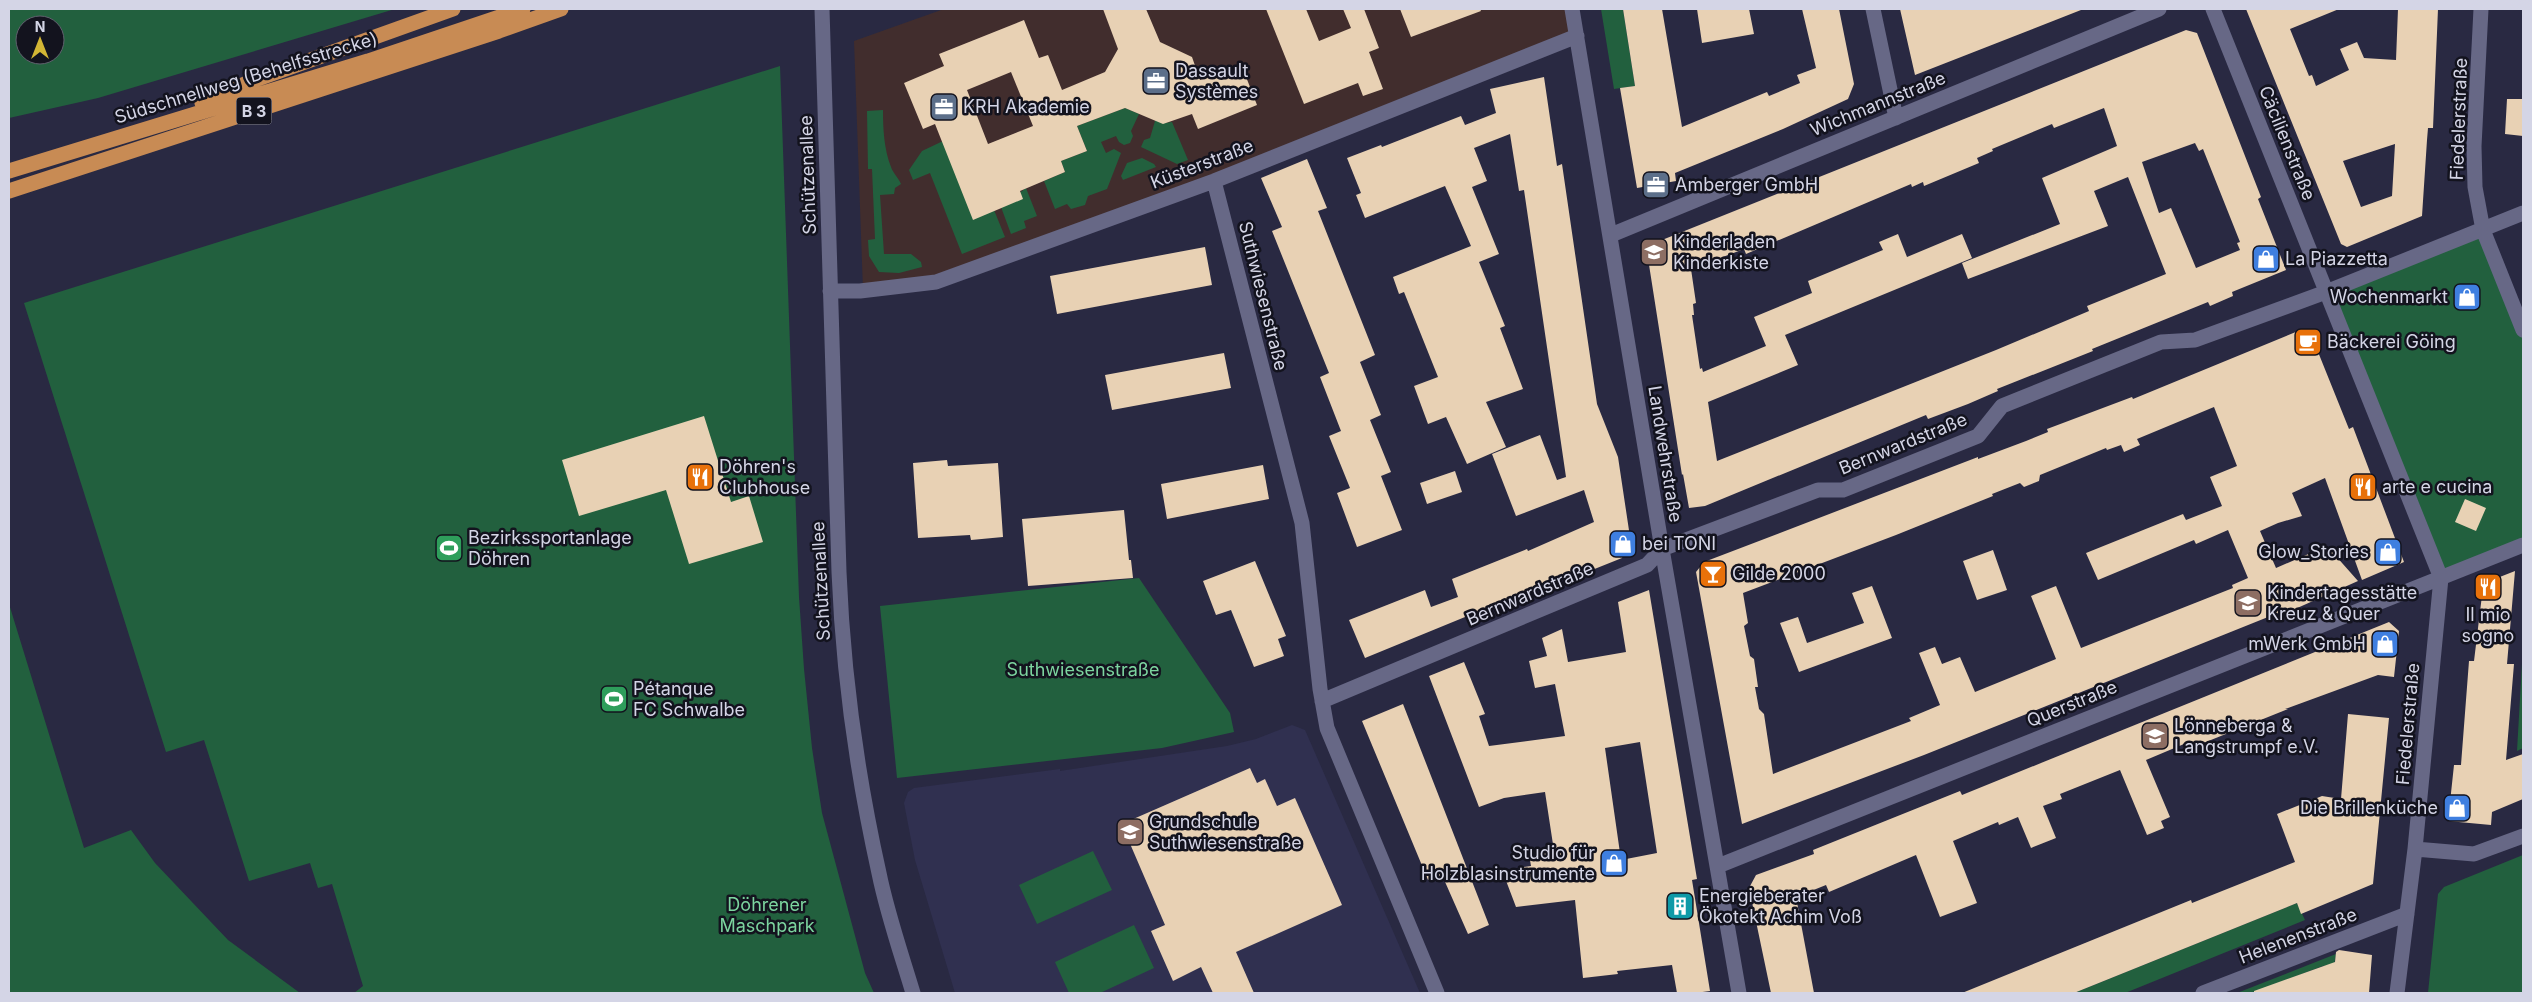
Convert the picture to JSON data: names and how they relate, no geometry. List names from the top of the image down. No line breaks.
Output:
{"streets":{"highway":["Südschnellweg (Behelfsstrecke)","B 3"],"street":["Wichmannstraße","Fiedelerstraße","Cäcilienstraße","Küsterstraße","Schützenallee","Suthwiesenstraße","Bernwardstraße","Landwehrstraße","Querstraße","Helenenstraße"]},"crossings":[["Südschnellweg (Behelfsstrecke)","B 3"],["Wichmannstraße","Landwehrstraße"],["Fiedelerstraße","Cäcilienstraße"],["Fiedelerstraße","Bernwardstraße"],["Fiedelerstraße","Querstraße"],["Fiedelerstraße","Helenenstraße"],["Cäcilienstraße","Bernwardstraße"],["Cäcilienstraße","Querstraße"],["Küsterstraße","Schützenallee"],["Küsterstraße","Suthwiesenstraße"],["Küsterstraße","Landwehrstraße"],["Suthwiesenstraße","Bernwardstraße"],["Bernwardstraße","Landwehrstraße"],["Landwehrstraße","Querstraße"]],"parks":["Suthwiesenstraße","Döhrener Maschpark"],"places":{"office":["Dassault Systèmes","KRH Akademie","Amberger GmbH"],"school or university":["Kinderladen Kinderkiste","Kindertagesstätte Kreuz & Quer","Lönneberga & Langstrumpf e.V.","Grundschule Suthwiesenstraße"],"shop":["La Piazzetta","Wochenmarkt","bei TONI","Glow_Stories","mWerk GmbH","Die Brillenküche","Studio für Holzblasinstrumente"],"cafe":["Bäckerei Göing"],"restaurant":["Döhren's Clubhouse","arte e cucina","Il mio sogno"],"sports":["Bezirkssportanlage Döhren","Pétanque FC Schwalbe"],"bar":["Gilde 2000"],"building":["Energieberater Ökotekt Achim Voß"]},"north":"top"}
